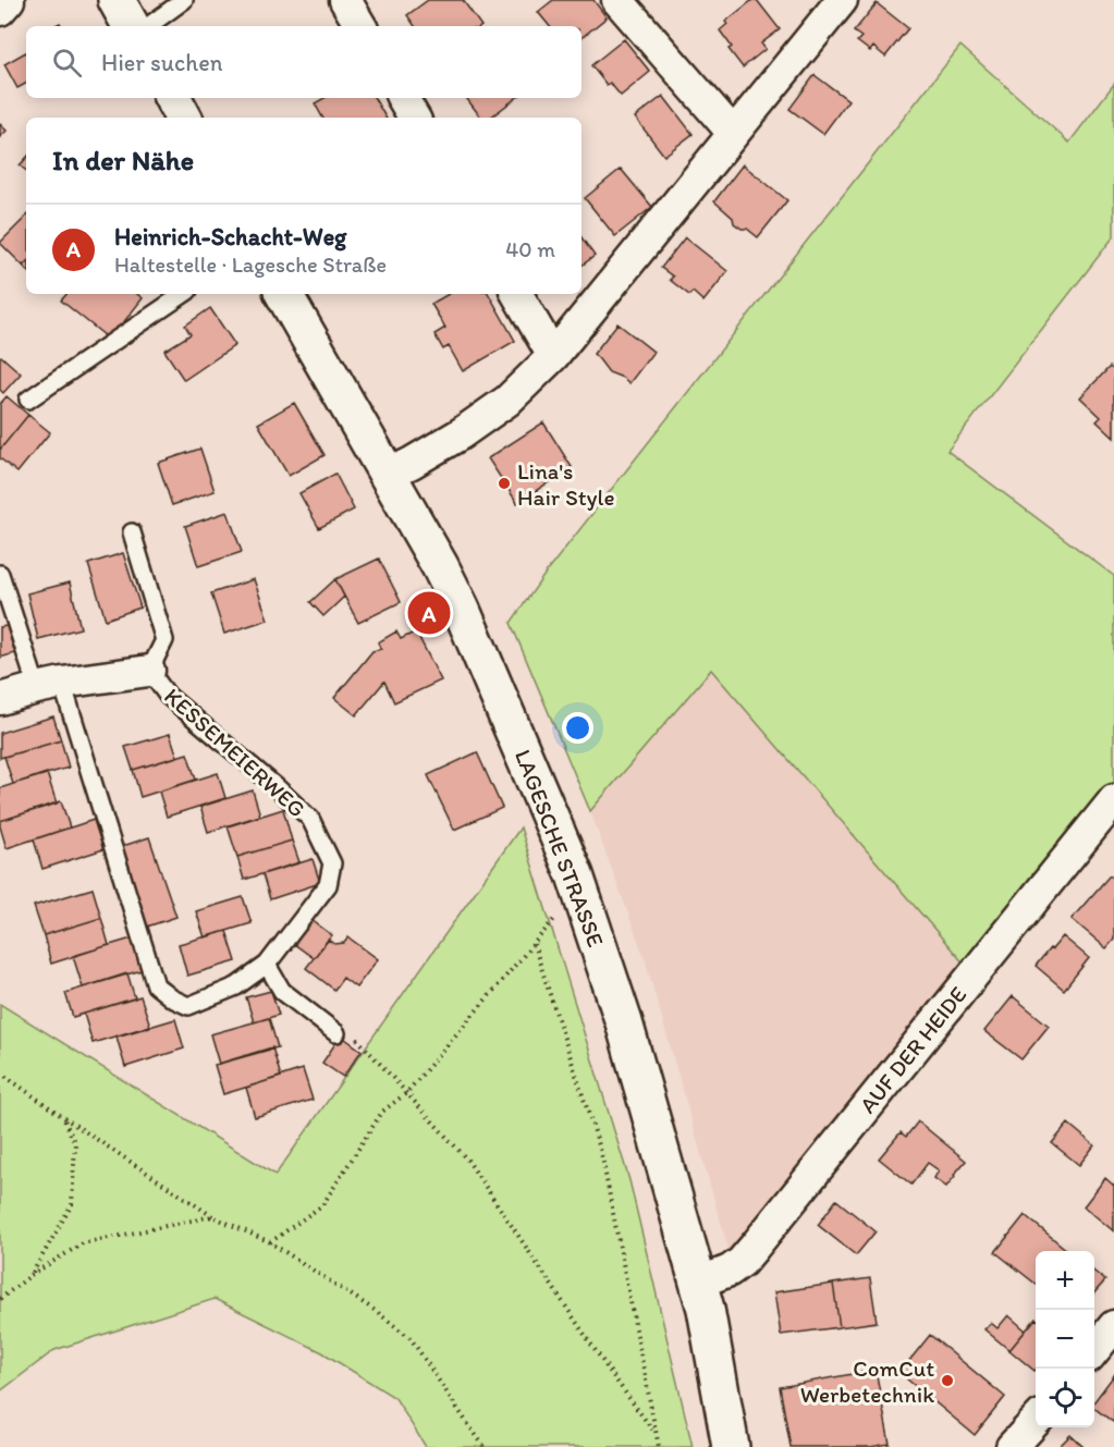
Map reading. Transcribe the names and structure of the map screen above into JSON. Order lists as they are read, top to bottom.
{
  "streets": {
    "street": ["KESSEMEIERWEG", "LAGESCHE STRASSE", "AUF DER HEIDE"]
  },
  "crossings": [
    ["LAGESCHE STRASSE", "AUF DER HEIDE"]
  ],
  "places": ["Lina's Hair Style", "ComCut Werbetechnik"],
  "page": {
    "search": "Hier suchen",
    "heading": "In der Nähe",
    "list": [
      {
        "mark": "A",
        "name": "Heinrich-Schacht-Weg",
        "note": "Haltestelle · Lagesche Straße",
        "value": "40 m"
      }
    ],
    "pins": "A",
    "map_buttons": ["+", "−"]
  }
}
